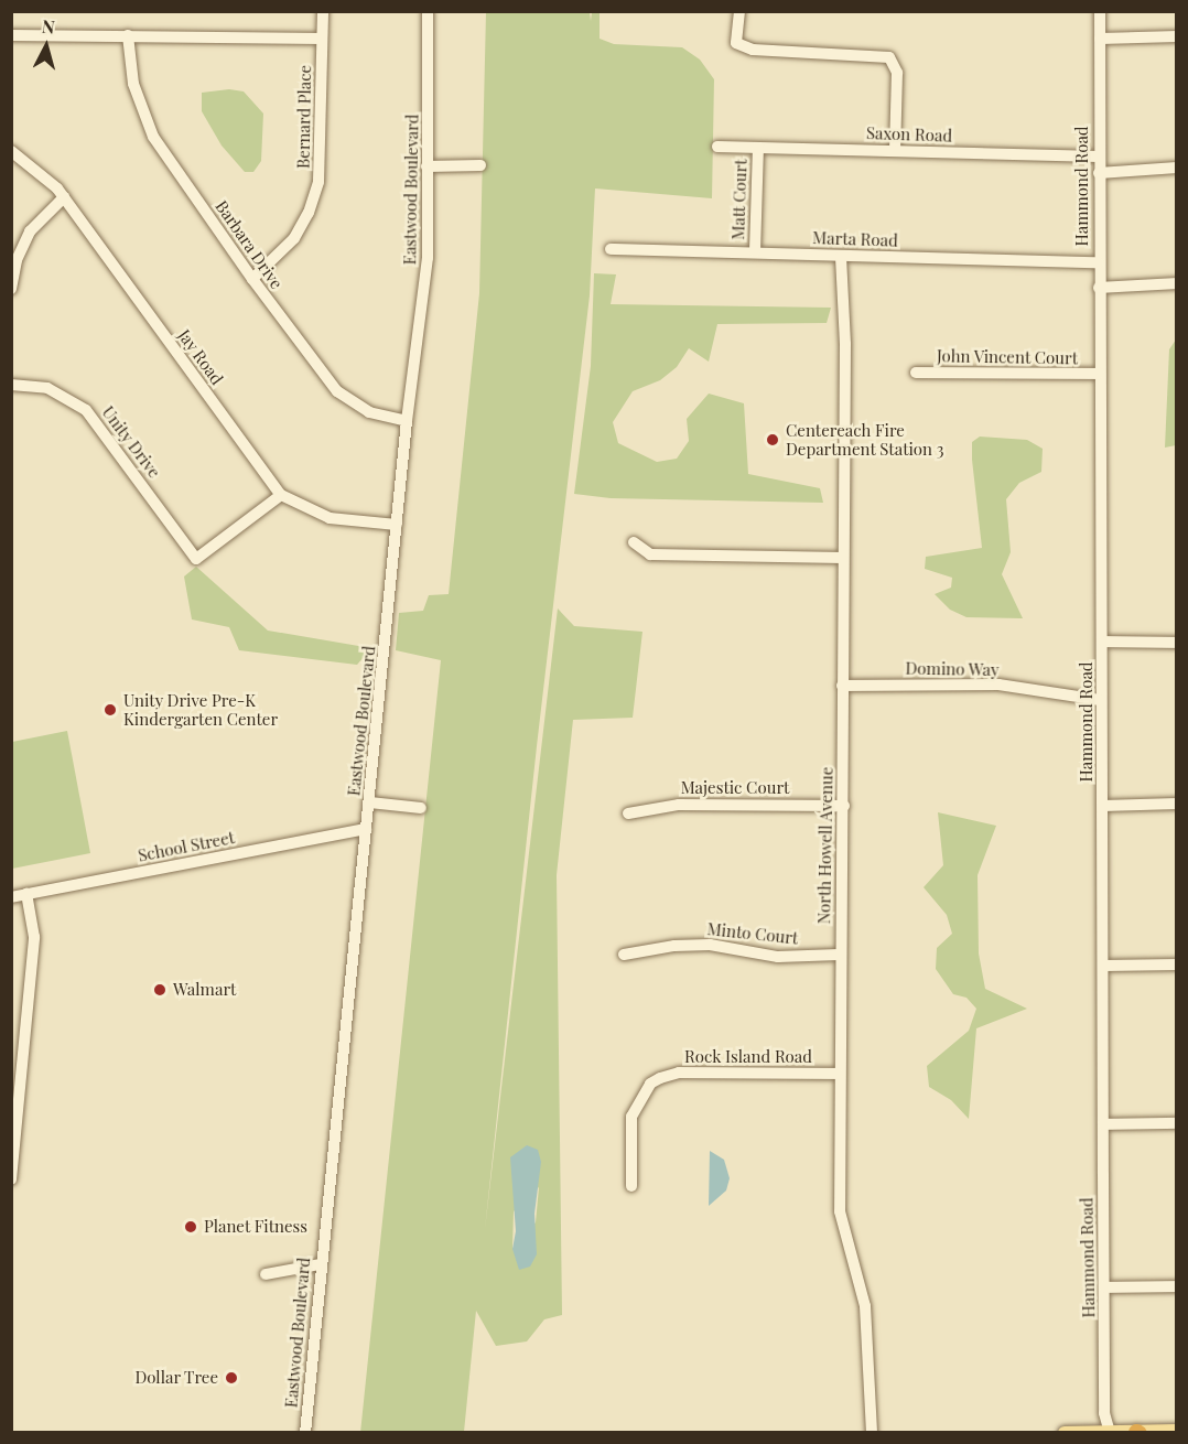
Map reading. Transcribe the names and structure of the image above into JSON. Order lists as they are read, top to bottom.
{
  "streets": {
    "street": [
      "Bernard Place",
      "Saxon Road",
      "Hammond Road",
      "Eastwood Boulevard",
      "Matt Court",
      "Marta Road",
      "Barbara Drive",
      "Jay Road",
      "John Vincent Court",
      "Unity Drive",
      "Domino Way",
      "Majestic Court",
      "North Howell Avenue",
      "School Street",
      "Minto Court",
      "Rock Island Road"
    ]
  },
  "crossings": [
    ["Bernard Place", "Barbara Drive"],
    ["Saxon Road", "Hammond Road"],
    ["Saxon Road", "Matt Court"],
    ["Hammond Road", "Marta Road"],
    ["Hammond Road", "John Vincent Court"],
    ["Hammond Road", "Domino Way"],
    ["Eastwood Boulevard", "Barbara Drive"],
    ["Eastwood Boulevard", "Jay Road"],
    ["Eastwood Boulevard", "School Street"],
    ["Matt Court", "Marta Road"],
    ["Marta Road", "North Howell Avenue"],
    ["Jay Road", "Unity Drive"],
    ["Domino Way", "North Howell Avenue"],
    ["Majestic Court", "North Howell Avenue"],
    ["North Howell Avenue", "Minto Court"],
    ["North Howell Avenue", "Rock Island Road"]
  ],
  "places": [
    "Centereach Fire Department Station 3",
    "Unity Drive Pre-K Kindergarten Center",
    "Walmart",
    "Planet Fitness",
    "Dollar Tree"
  ],
  "north": "top"
}
